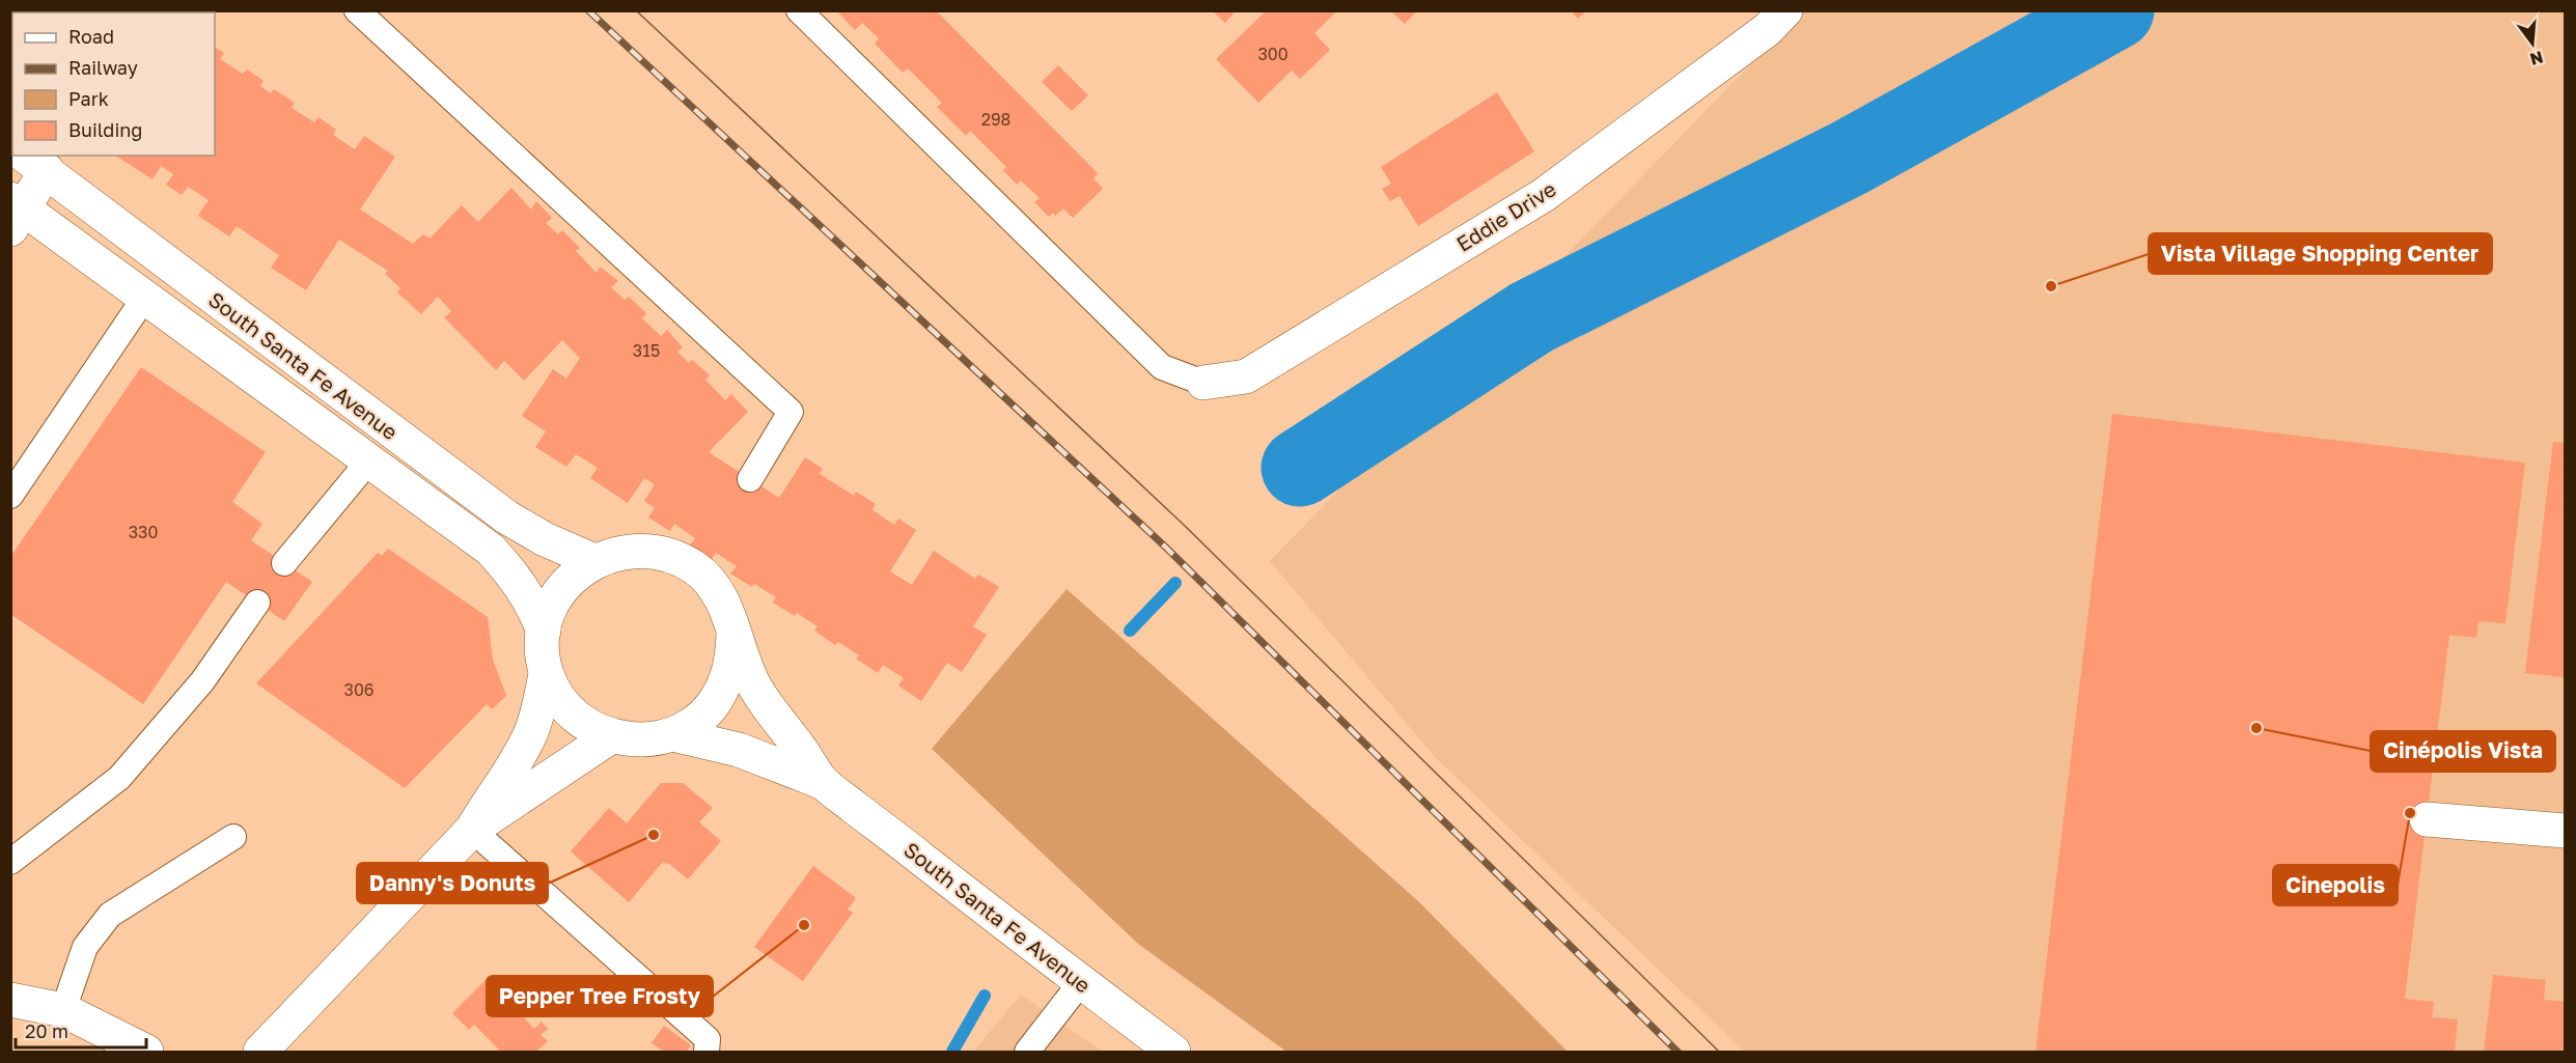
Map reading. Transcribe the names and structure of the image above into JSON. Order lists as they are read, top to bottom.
{
  "streets": {
    "main road": ["Eddie Drive", "South Santa Fe Avenue"]
  },
  "places": [
    "Vista Village Shopping Center",
    "Cinépolis Vista",
    "Cinepolis",
    "Danny's Donuts",
    "Pepper Tree Frosty"
  ],
  "house_numbers": [
    "300",
    "298",
    "315",
    "330",
    "306"
  ],
  "legend": [
    "Road",
    "Railway",
    "Park",
    "Building"
  ],
  "scale_bar": "20 m",
  "north": "bottom"
}
